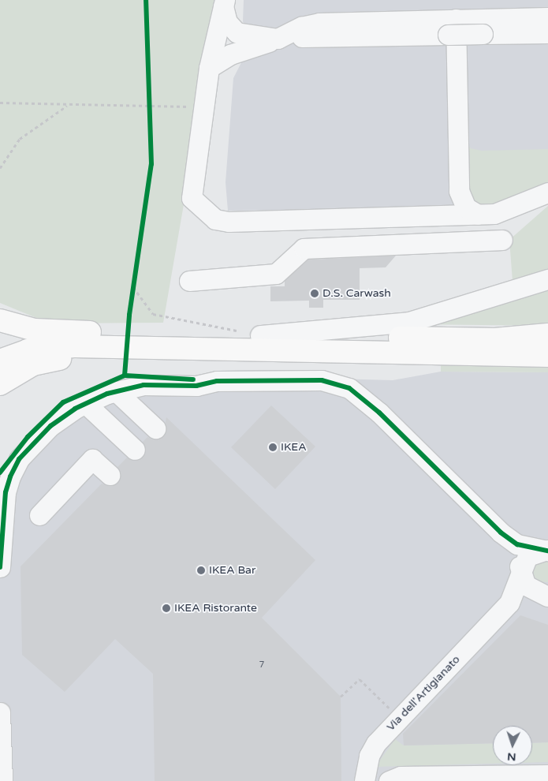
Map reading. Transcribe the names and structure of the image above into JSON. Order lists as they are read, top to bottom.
{
  "streets": {
    "street": ["Via dell'Artigianato"]
  },
  "places": [
    "D.S. Carwash",
    "IKEA",
    "IKEA Bar",
    "IKEA Ristorante"
  ],
  "house_numbers": ["7"],
  "north": "bottom"
}
